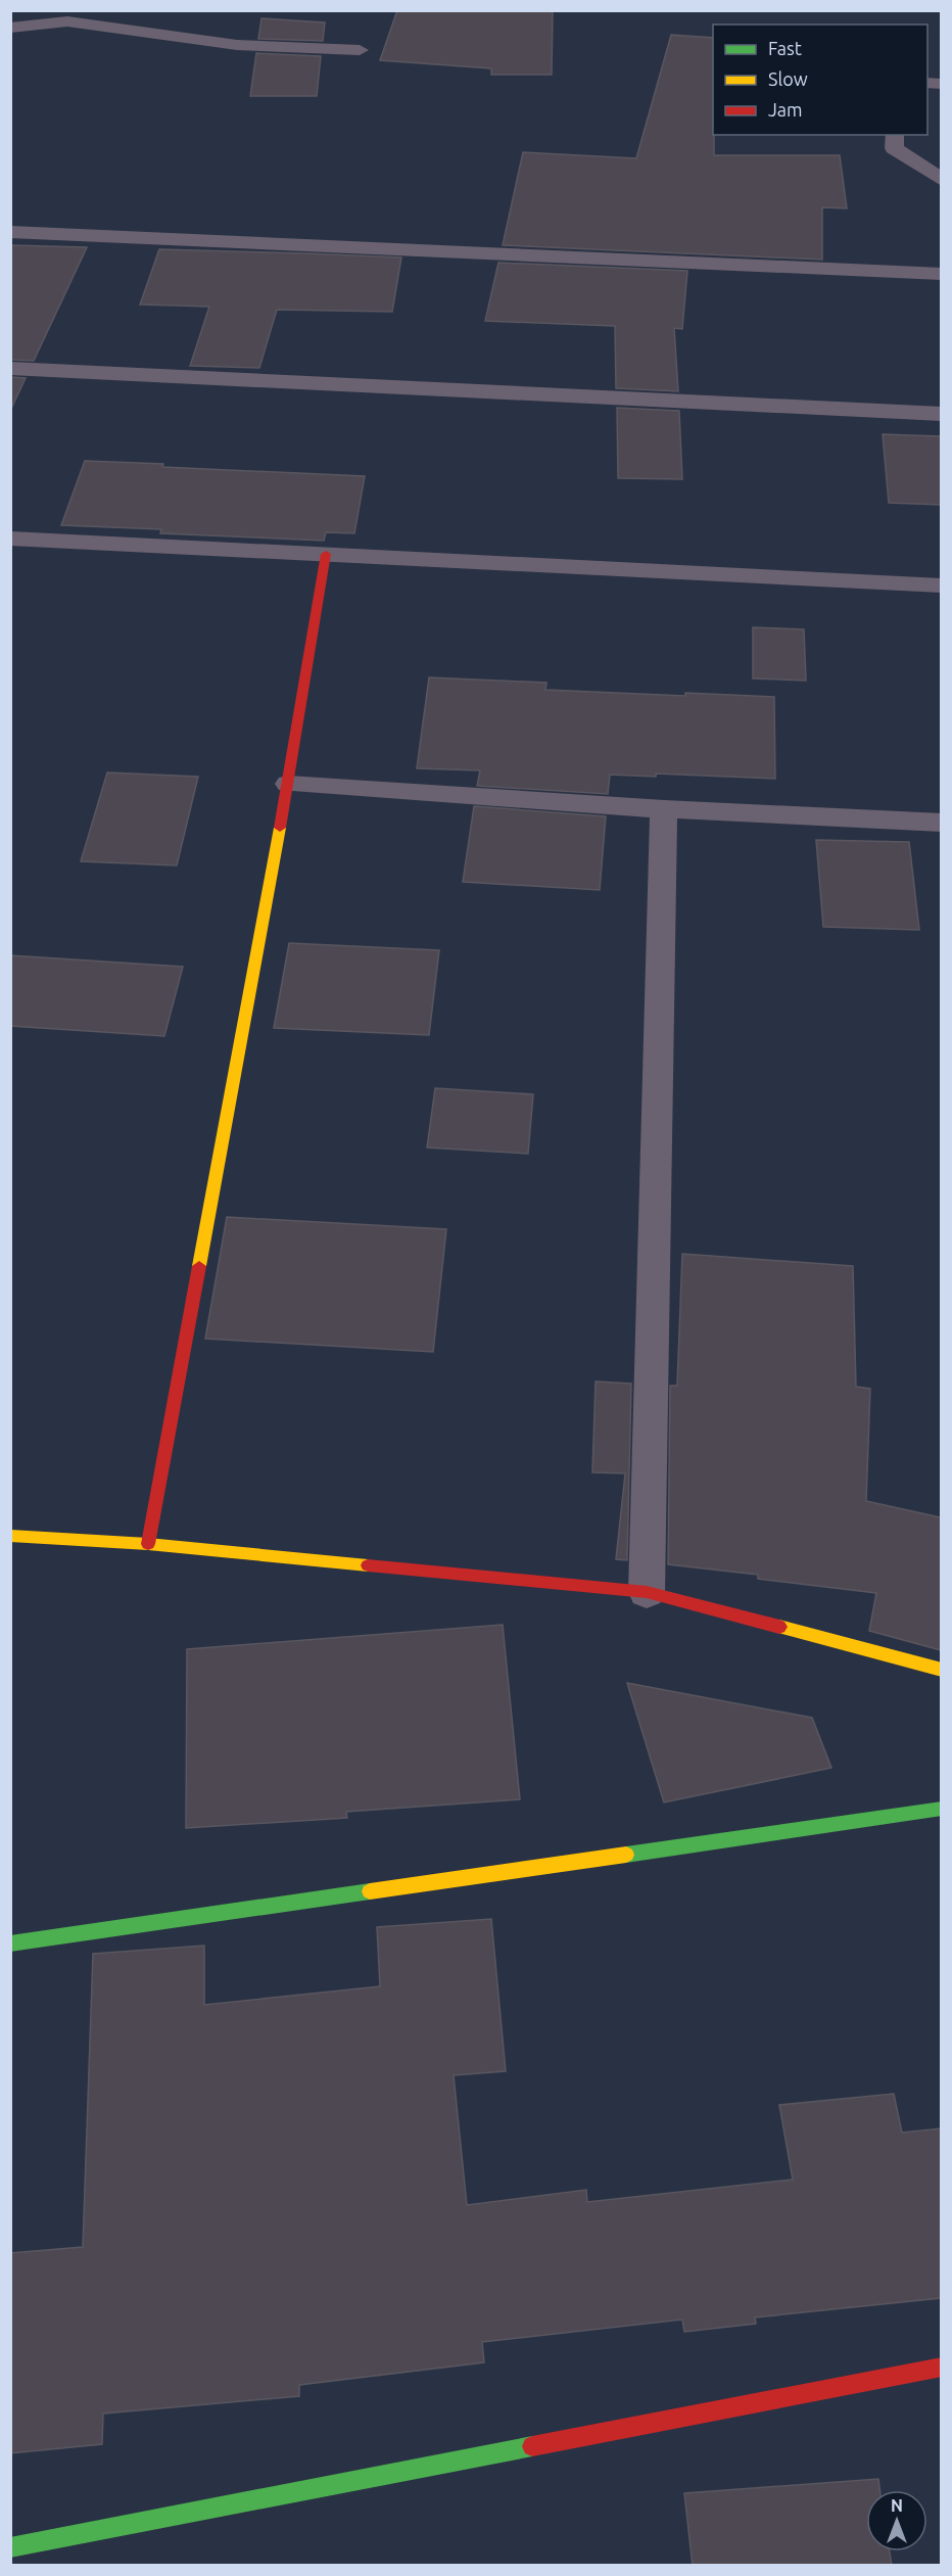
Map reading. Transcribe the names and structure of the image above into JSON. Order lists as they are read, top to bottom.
{
  "legend": ["Fast", "Slow", "Jam"],
  "north": "top"
}
